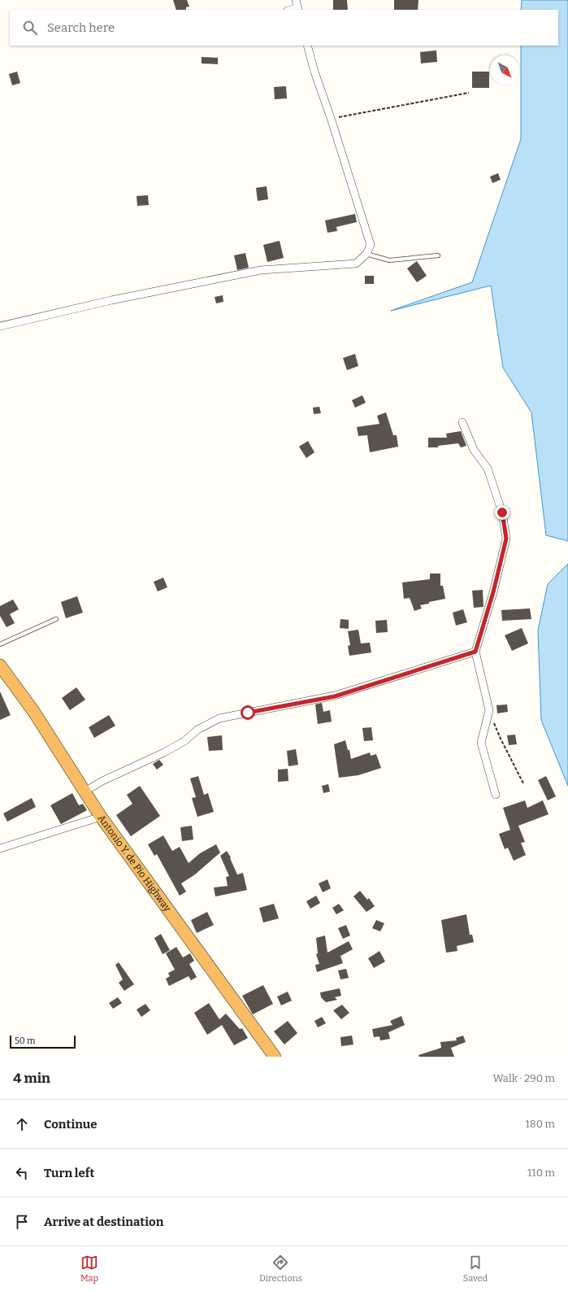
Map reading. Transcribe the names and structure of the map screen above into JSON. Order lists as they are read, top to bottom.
{
  "streets": {
    "highway": ["Antonio Y. de Pio Highway"]
  },
  "scale_bar": "50 m",
  "north": "bottom right",
  "page": {
    "search": "Search here",
    "scale": "50 m",
    "heading": ["4 min", "Walk · 290 m"],
    "list": [
      ["Continue", "180 m"],
      ["Turn left", "110 m"],
      "Arrive at destination"
    ],
    "nav": ["Map", "Directions", "Saved"]
  }
}
